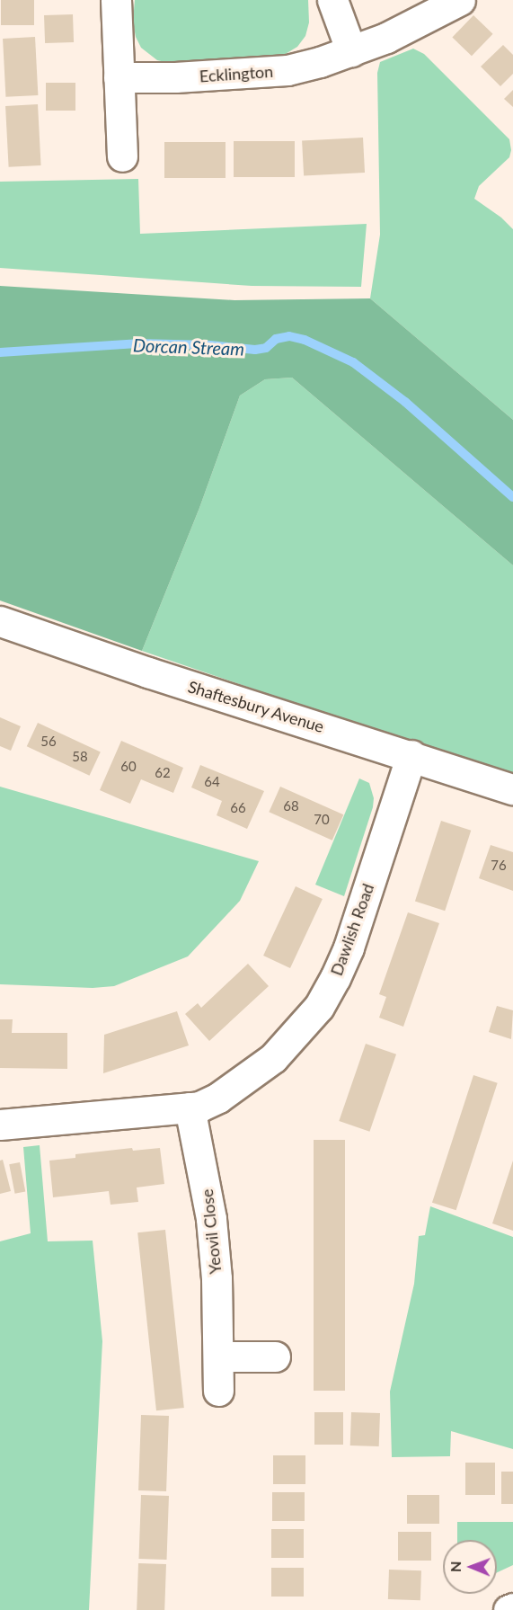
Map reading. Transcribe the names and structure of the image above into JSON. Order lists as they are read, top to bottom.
{
  "streets": {
    "street": [
      "Ecklington",
      "Shaftesbury Avenue",
      "Dawlish Road",
      "Yeovil Close"
    ]
  },
  "crossings": [
    ["Shaftesbury Avenue", "Dawlish Road"],
    ["Dawlish Road", "Yeovil Close"]
  ],
  "water": ["Dorcan Stream"],
  "house_numbers": [
    "56",
    "58",
    "60",
    "62",
    "64",
    "68",
    "66",
    "70",
    "76"
  ],
  "north": "left"
}
